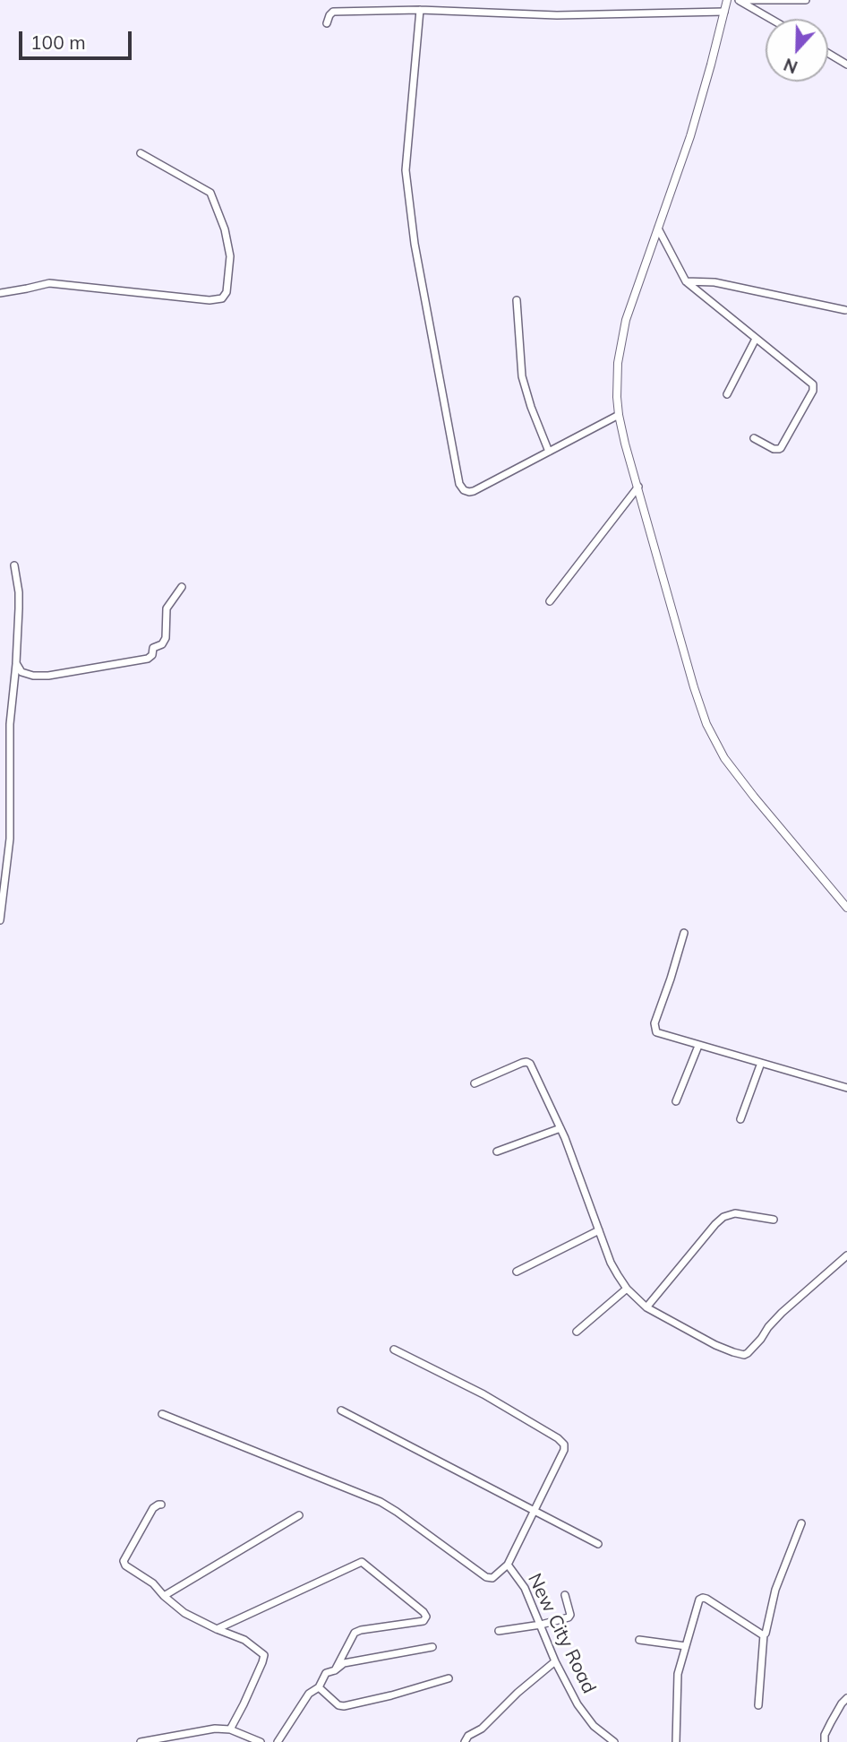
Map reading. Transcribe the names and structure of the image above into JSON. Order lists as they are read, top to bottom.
{
  "streets": {
    "street": ["New City Road"]
  },
  "scale_bar": "100 m",
  "north": "bottom"
}
